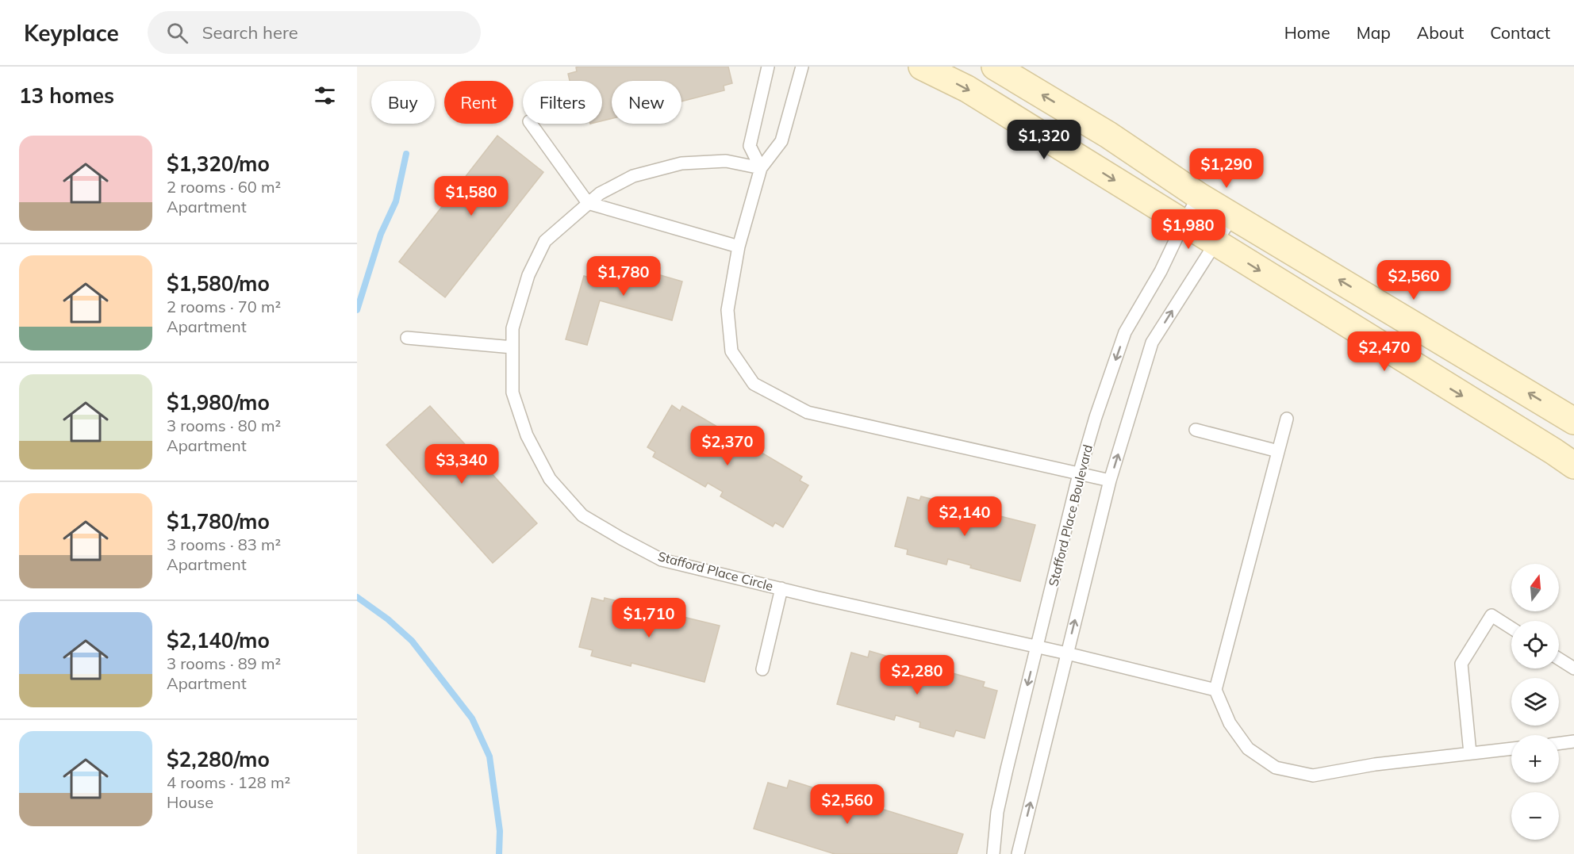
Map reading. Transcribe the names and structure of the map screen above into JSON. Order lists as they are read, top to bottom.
{
  "streets": {
    "lane": ["Stafford Place Boulevard", "Stafford Place Circle"]
  },
  "crossings": [
    ["Stafford Place Boulevard", "Stafford Place Circle"]
  ],
  "north": "top",
  "page": {
    "header": "Keyplace",
    "search": "Search here",
    "nav": [
      "Home",
      "Map",
      "About",
      "Contact"
    ],
    "heading": "13 homes",
    "chip": [
      "Buy",
      "Rent",
      "Filters",
      "New"
    ],
    "price": [
      "$1,320",
      "$1,290",
      "$1,580",
      "$1,980",
      "$1,780",
      "$2,560",
      "$2,470",
      "$2,370",
      "$3,340",
      "$2,140",
      "$1,710",
      "$2,280",
      "$2,560"
    ],
    "list": [
      {
        "name": "$1,320/mo",
        "note": "2 rooms · 60 m² · Apartment"
      },
      {
        "name": "$1,580/mo",
        "note": "2 rooms · 70 m² · Apartment"
      },
      {
        "name": "$1,980/mo",
        "note": "3 rooms · 80 m² · Apartment"
      },
      {
        "name": "$1,780/mo",
        "note": "3 rooms · 83 m² · Apartment"
      },
      {
        "name": "$2,140/mo",
        "note": "3 rooms · 89 m² · Apartment"
      },
      {
        "name": "$2,280/mo",
        "note": "4 rooms · 128 m² · House"
      }
    ],
    "map_buttons": ["+", "−"]
  }
}
